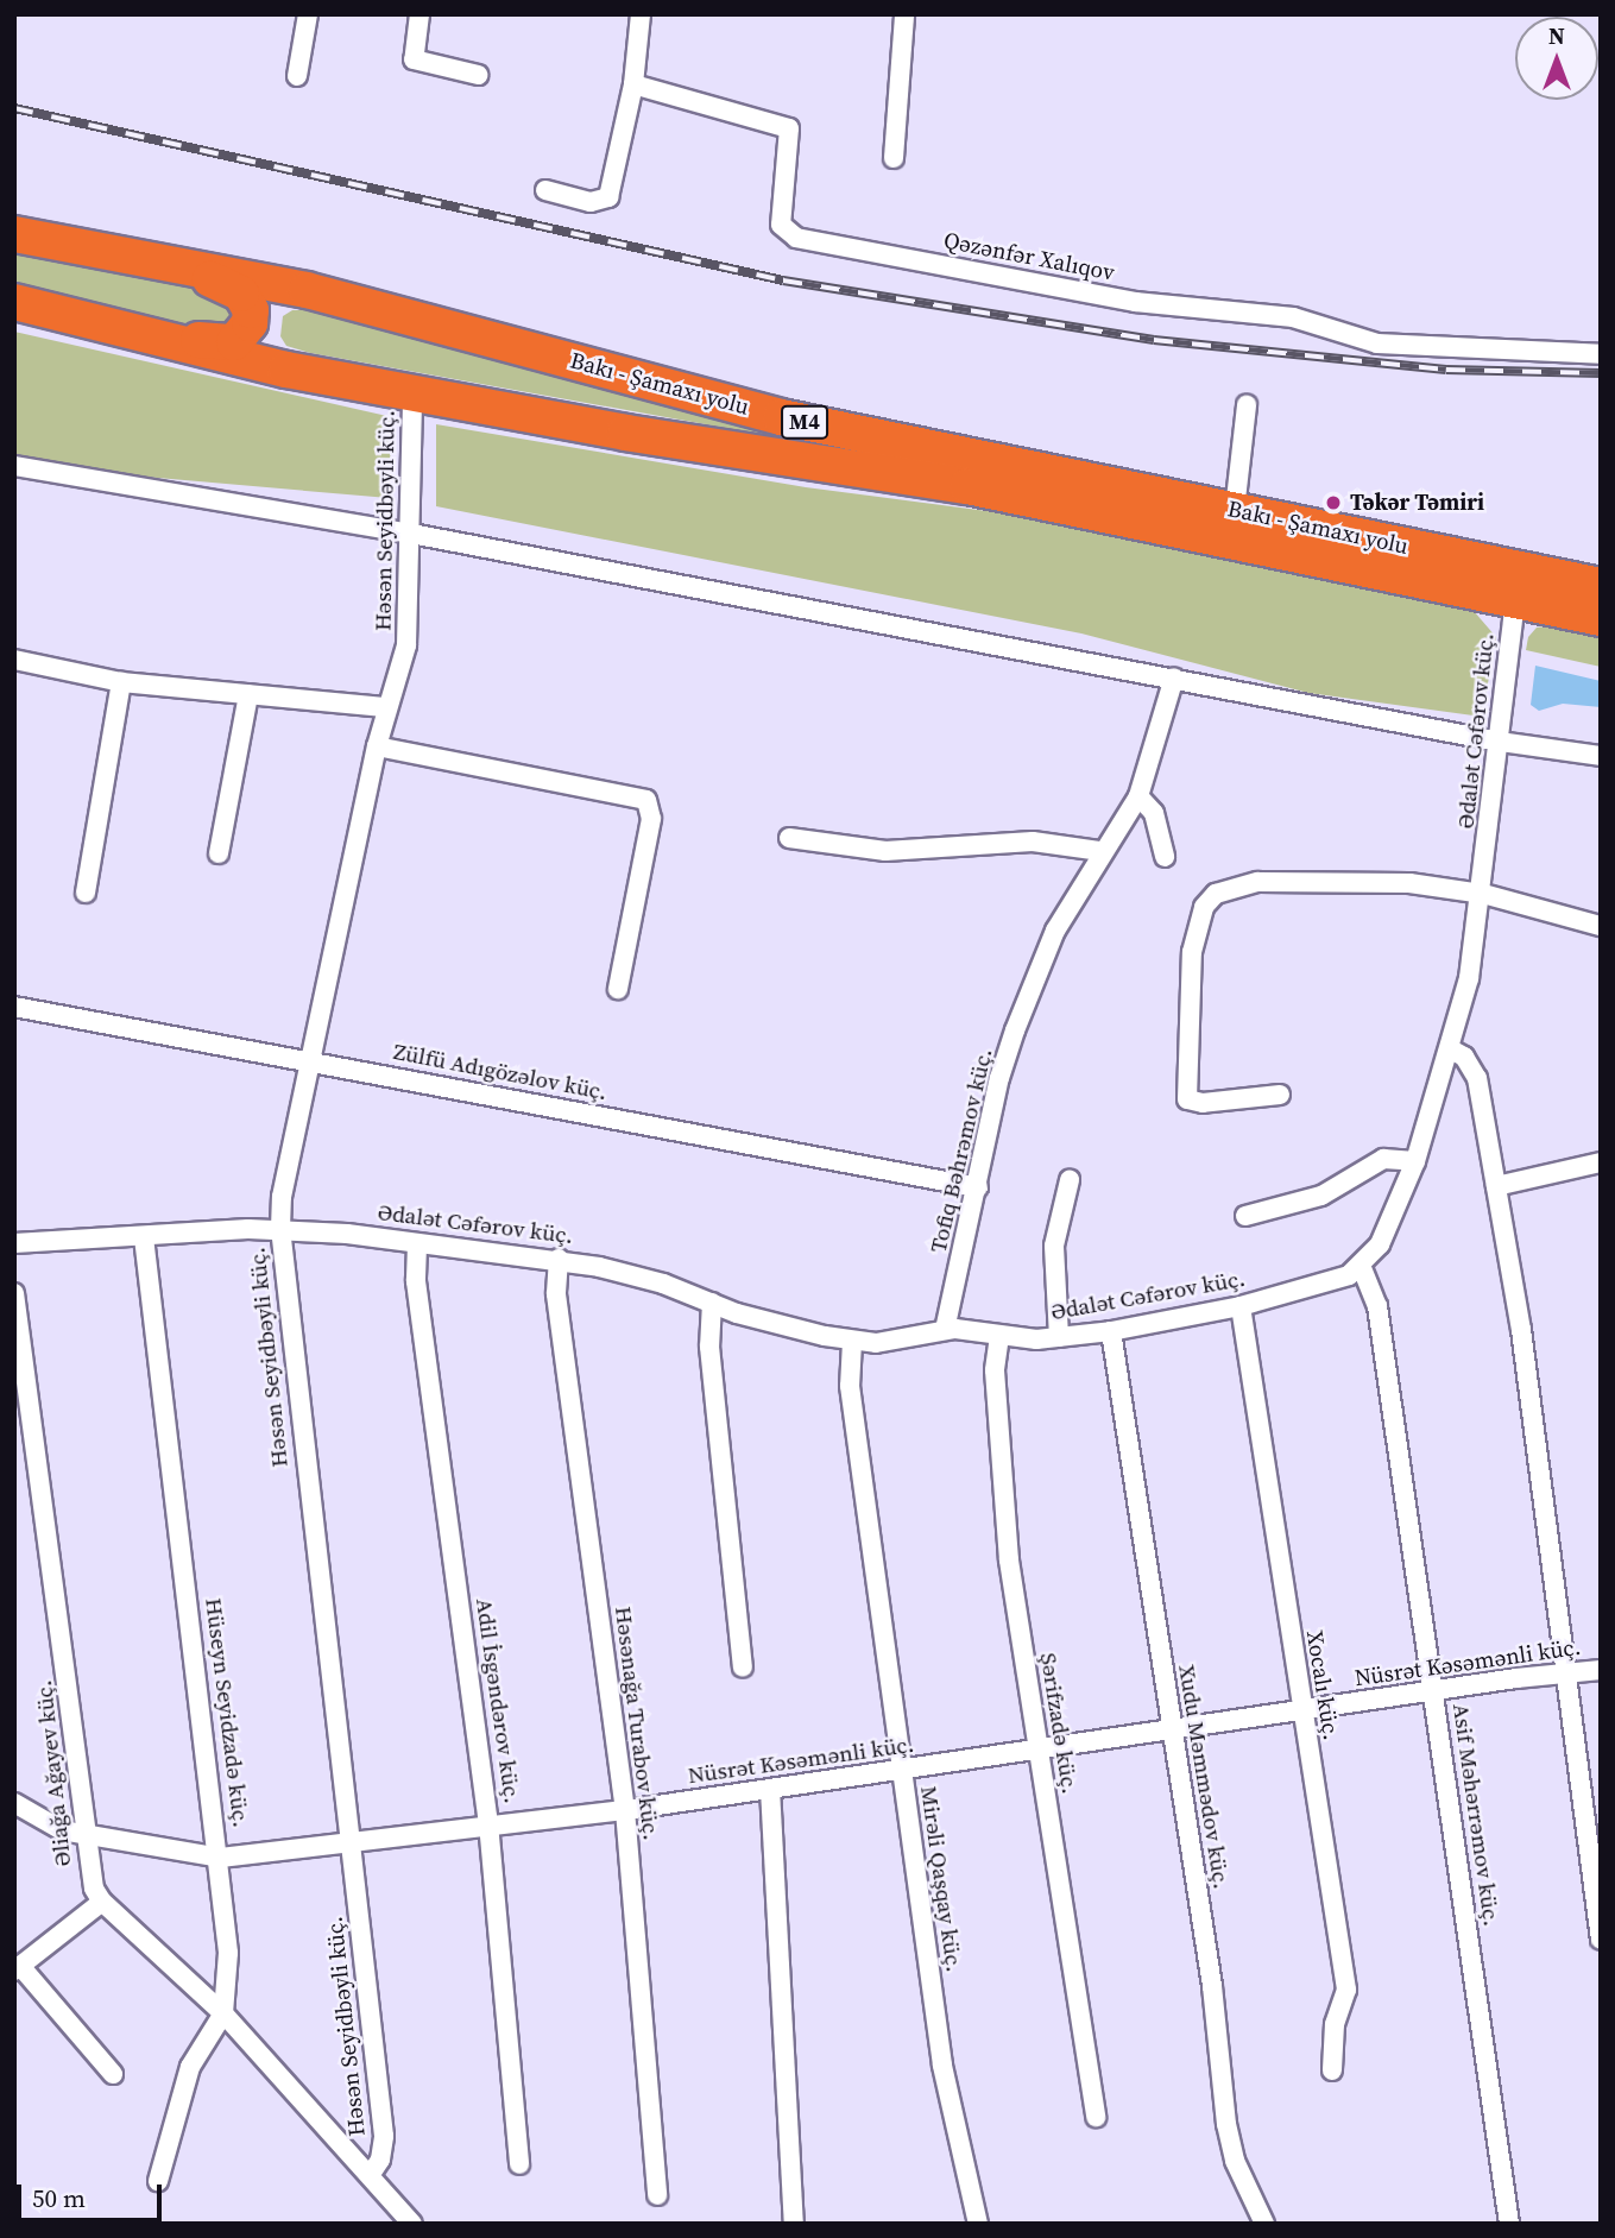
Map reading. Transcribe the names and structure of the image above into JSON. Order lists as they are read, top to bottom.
{
  "streets": {
    "highway": ["Bakı - Şamaxı yolu", "M4"],
    "street": [
      "Qəzənfər Xalıqov",
      "Həsən Seyidbəyli küç.",
      "Ədalət Cəfərov küç.",
      "Zülfü Adıgözəlov küç.",
      "Tofiq Bəhrəmov küç.",
      "Nüsrət Kəsəmənli küç.",
      "Xocalı küç.",
      "Adil İsgəndərov küç.",
      "Hüseyn Seyidzadə küç.",
      "Həsənağa Turabov küç.",
      "Şərifzadə küç.",
      "Əliağa Ağayev küç.",
      "Xudu Məmmədov küç.",
      "Asif Məhərrəmov küç.",
      "Mirəli Qaşqay küç."
    ]
  },
  "crossings": [
    ["Bakı - Şamaxı yolu", "Həsən Seyidbəyli küç."],
    ["Bakı - Şamaxı yolu", "Ədalət Cəfərov küç."],
    ["Həsən Seyidbəyli küç.", "Ədalət Cəfərov küç."],
    ["Həsən Seyidbəyli küç.", "Zülfü Adıgözəlov küç."],
    ["Həsən Seyidbəyli küç.", "Nüsrət Kəsəmənli küç."],
    ["Həsən Seyidbəyli küç.", "Əliağa Ağayev küç."],
    ["Ədalət Cəfərov küç.", "Tofiq Bəhrəmov küç."],
    ["Ədalət Cəfərov küç.", "Xocalı küç."],
    ["Ədalət Cəfərov küç.", "Adil İsgəndərov küç."],
    ["Ədalət Cəfərov küç.", "Hüseyn Seyidzadə küç."],
    ["Ədalət Cəfərov küç.", "Həsənağa Turabov küç."],
    ["Ədalət Cəfərov küç.", "Şərifzadə küç."],
    ["Ədalət Cəfərov küç.", "Xudu Məmmədov küç."],
    ["Ədalət Cəfərov küç.", "Asif Məhərrəmov küç."],
    ["Ədalət Cəfərov küç.", "Mirəli Qaşqay küç."],
    ["Zülfü Adıgözəlov küç.", "Tofiq Bəhrəmov küç."],
    ["Nüsrət Kəsəmənli küç.", "Xocalı küç."],
    ["Nüsrət Kəsəmənli küç.", "Adil İsgəndərov küç."],
    ["Nüsrət Kəsəmənli küç.", "Hüseyn Seyidzadə küç."],
    ["Nüsrət Kəsəmənli küç.", "Həsənağa Turabov küç."],
    ["Nüsrət Kəsəmənli küç.", "Şərifzadə küç."],
    ["Nüsrət Kəsəmənli küç.", "Əliağa Ağayev küç."],
    ["Nüsrət Kəsəmənli küç.", "Xudu Məmmədov küç."],
    ["Nüsrət Kəsəmənli küç.", "Asif Məhərrəmov küç."],
    ["Nüsrət Kəsəmənli küç.", "Mirəli Qaşqay küç."],
    ["Hüseyn Seyidzadə küç.", "Əliağa Ağayev küç."]
  ],
  "places": ["Təkər Təmiri"],
  "scale_bar": "50 m",
  "north": "top"
}
